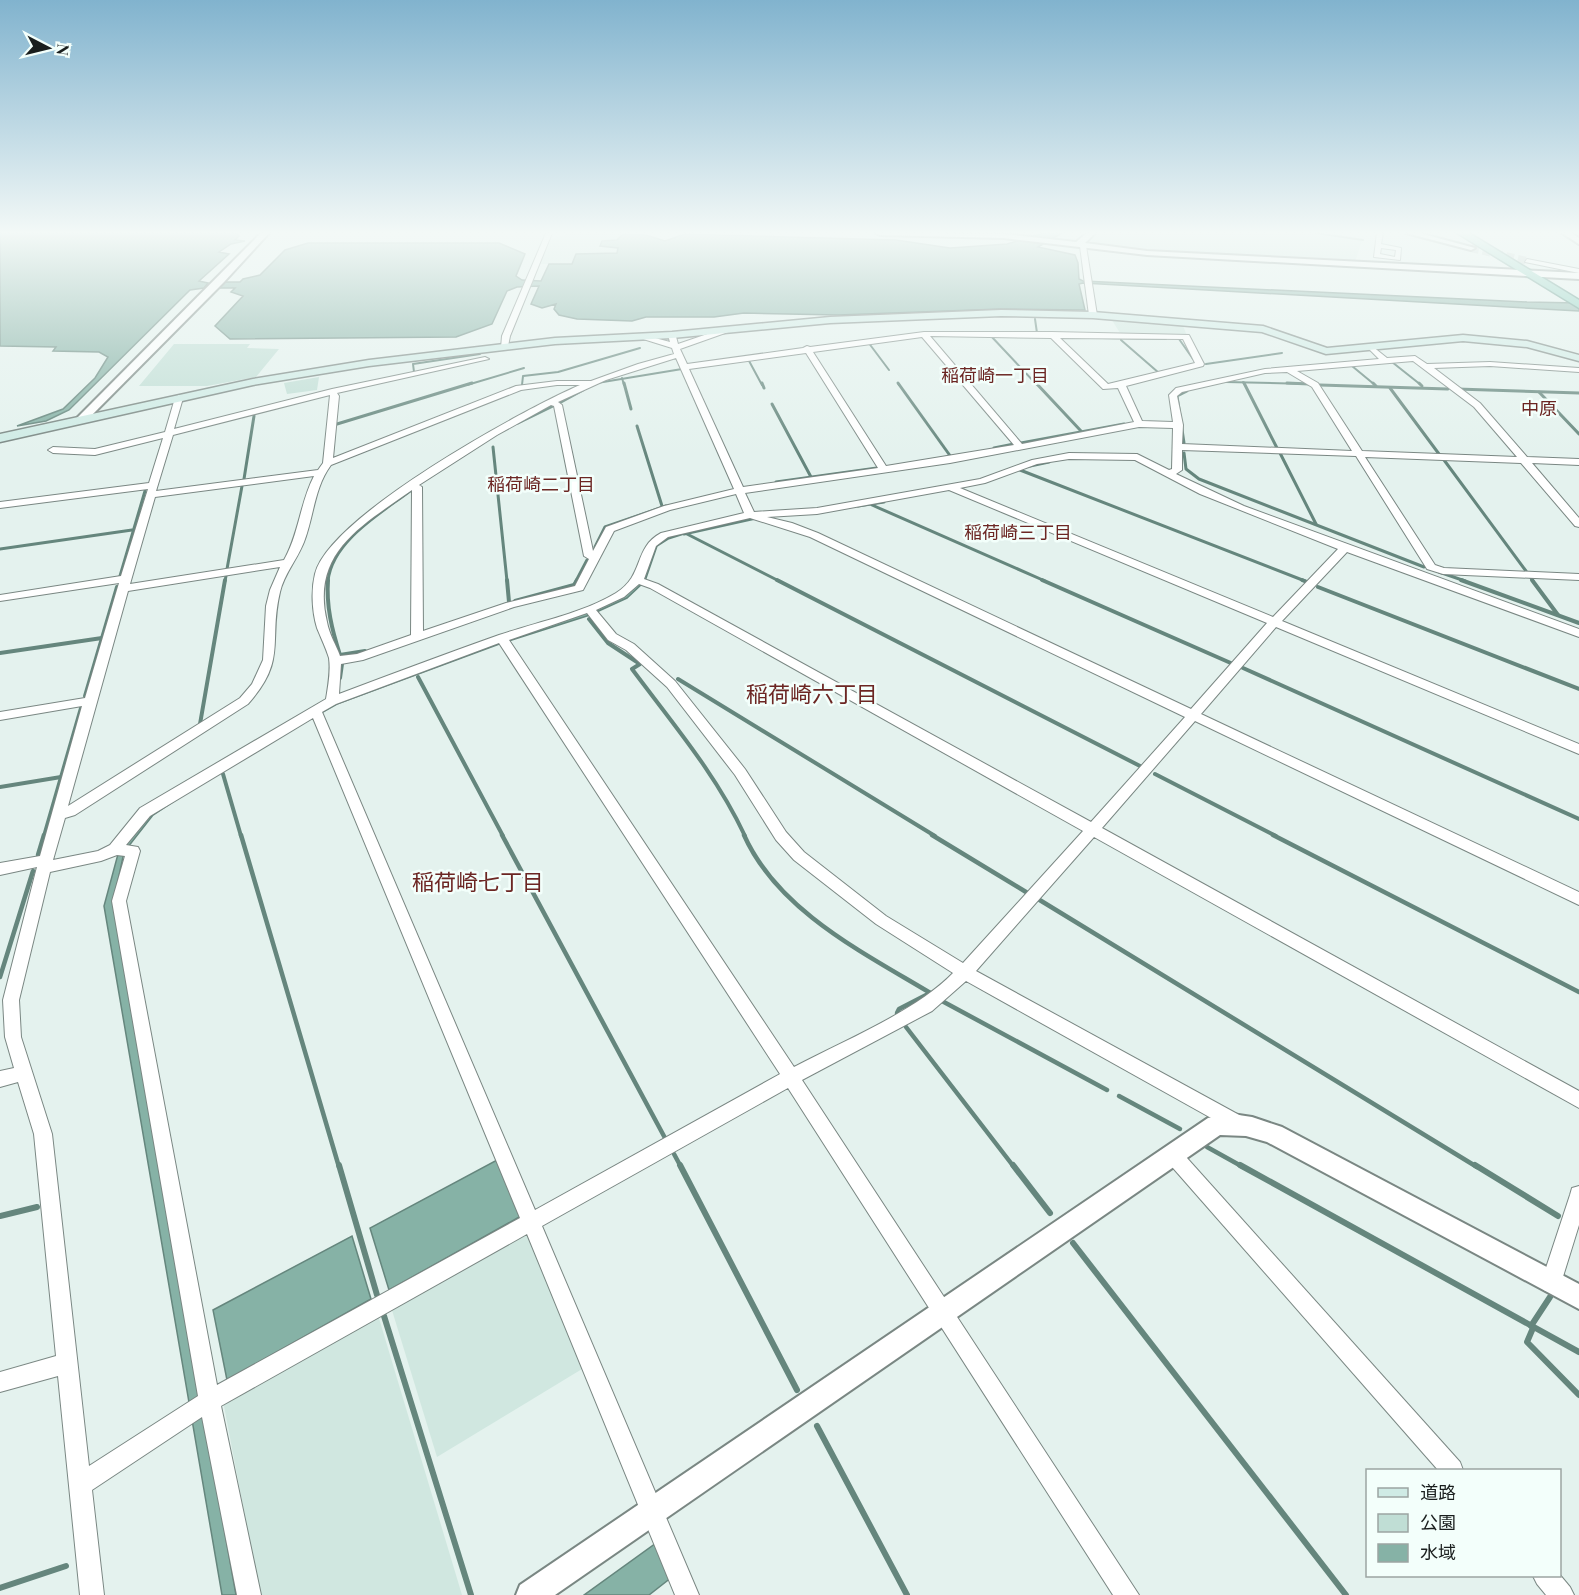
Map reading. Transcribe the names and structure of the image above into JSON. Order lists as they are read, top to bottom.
{
  "districts": [
    "稲荷崎一丁目",
    "中原",
    "稲荷崎二丁目",
    "稲荷崎三丁目",
    "稲荷崎六丁目",
    "稲荷崎七丁目"
  ],
  "legend": ["道路", "公園", "水域"],
  "north": "right"
}
